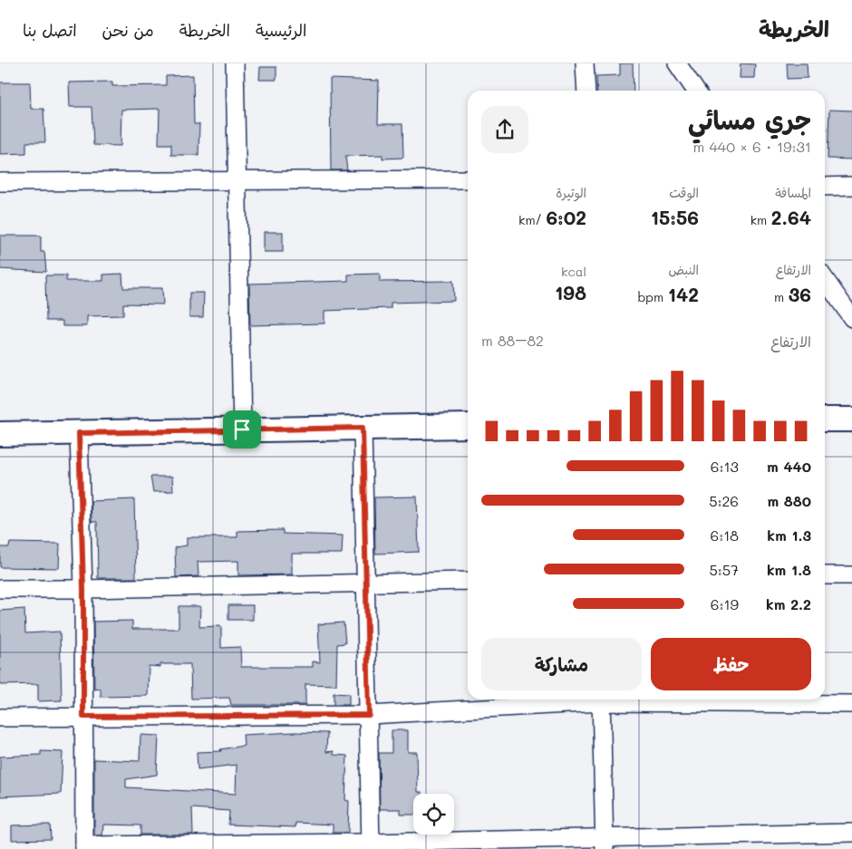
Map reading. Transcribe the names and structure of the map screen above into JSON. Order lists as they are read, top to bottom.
{
  "page": {
    "header": "الخريطة",
    "nav": [
      "الرئيسية",
      "الخريطة",
      "من نحن",
      "اتصل بنا"
    ],
    "heading": ["جري مسائي", "19:31 · 6 × 440 m"],
    "stats": [
      ["المسافة", "2.64 km"],
      ["الوقت", "15:56"],
      ["الوتيرة", "6:02 /km"],
      ["الارتفاع", "36 m"],
      ["النبض", "142 bpm"],
      ["kcal", "198"]
    ],
    "chart": ["الارتفاع", "82–88 m"],
    "list": [
      {
        "name": "440 m",
        "note": "6:13"
      },
      {
        "name": "880 m",
        "note": "5:26"
      },
      {
        "name": "1.3 km",
        "note": "6:18"
      },
      {
        "name": "1.8 km",
        "note": "5:57"
      },
      {
        "name": "2.2 km",
        "note": "6:19"
      }
    ],
    "buttons": ["حفظ", "مشاركة"]
  }
}
